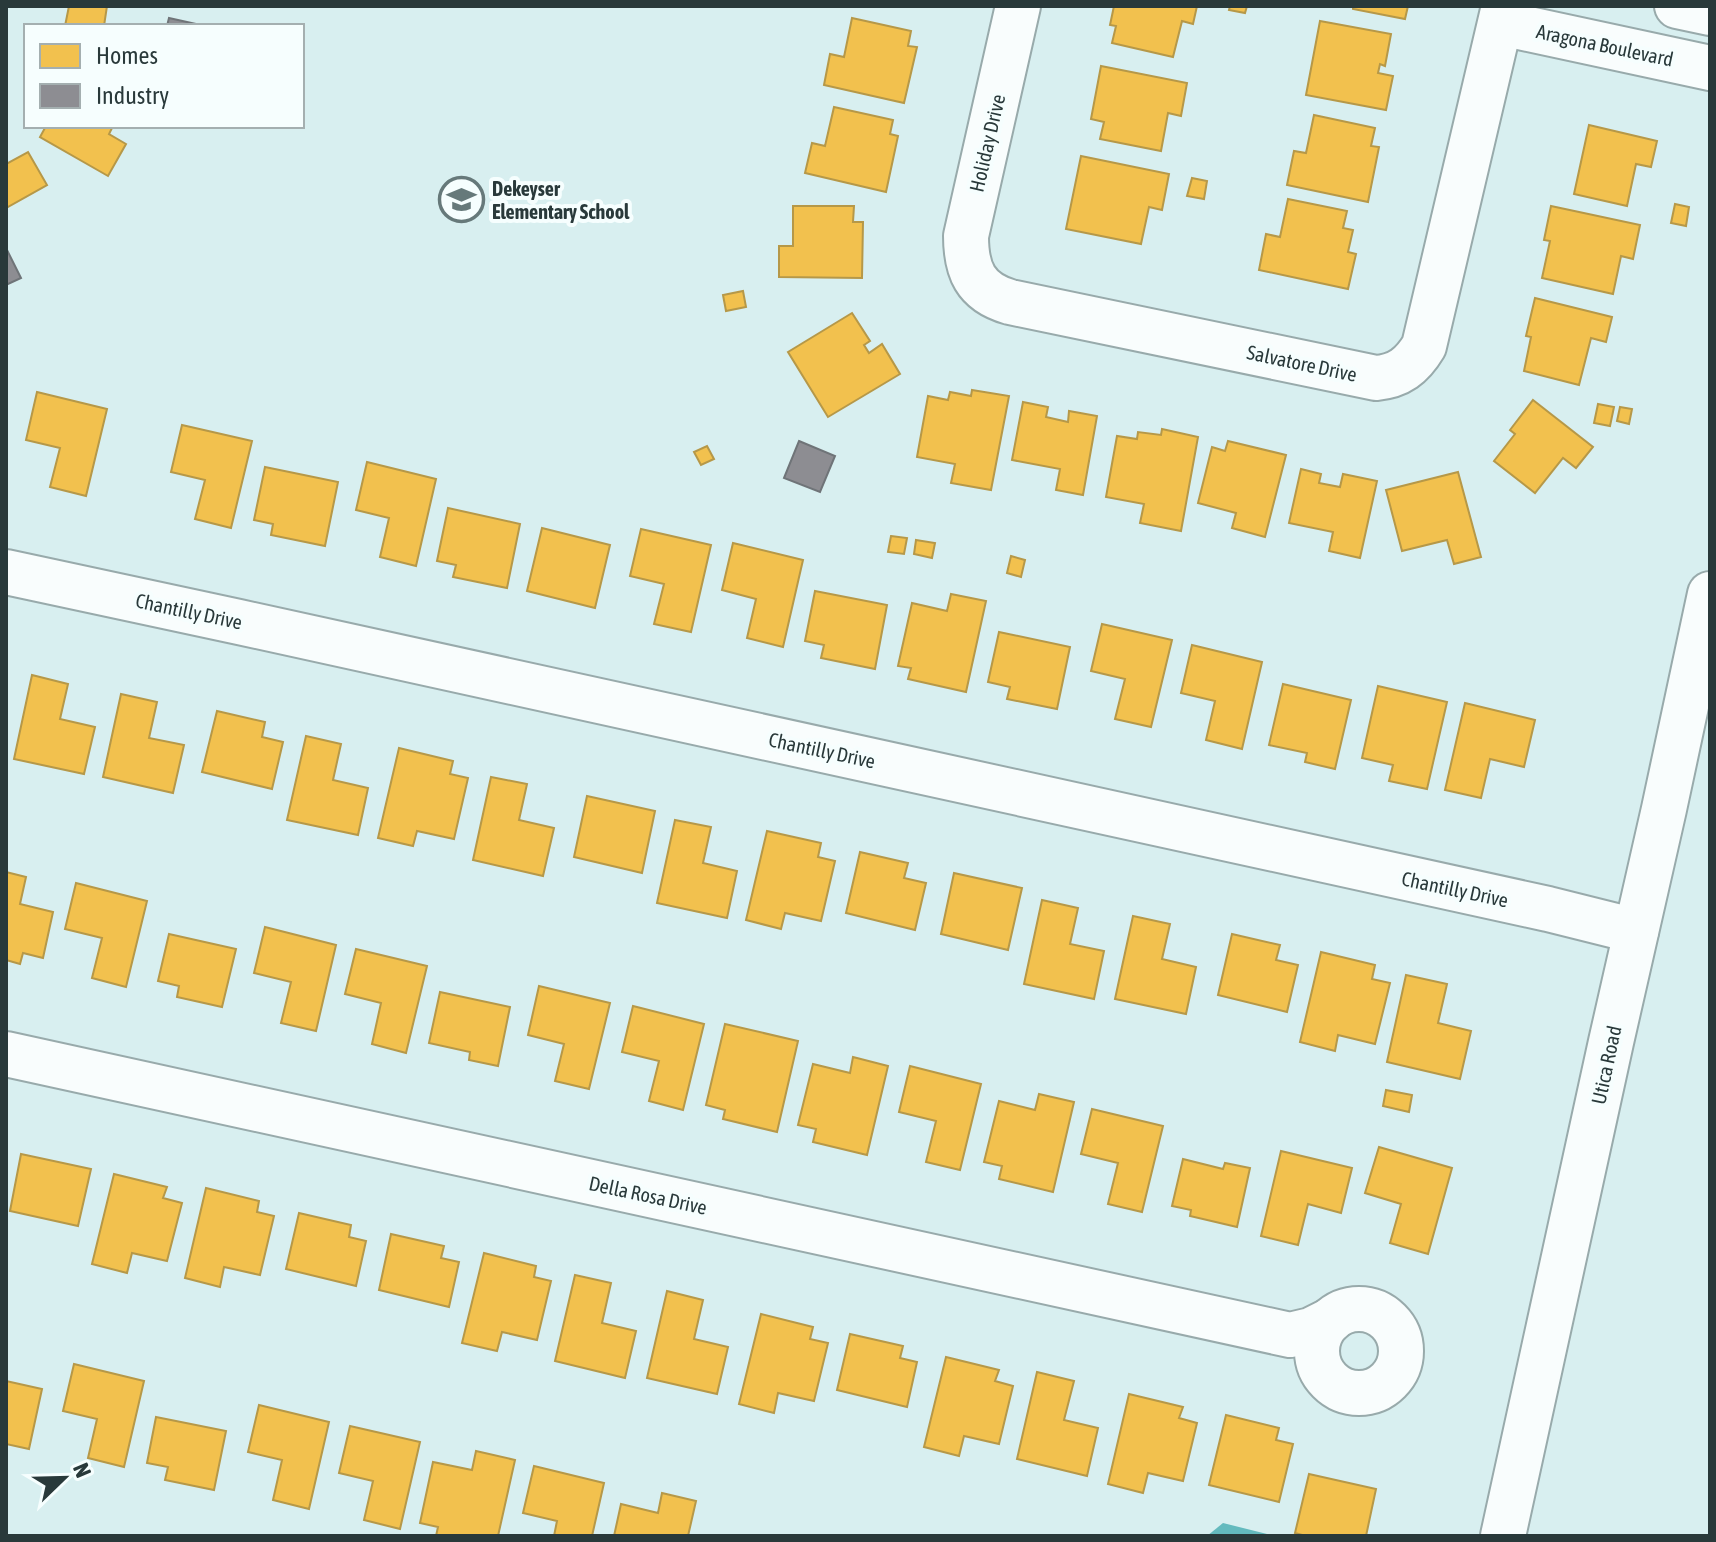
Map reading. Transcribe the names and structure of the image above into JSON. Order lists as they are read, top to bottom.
{
  "streets": {
    "street": [
      "Aragona Boulevard",
      "Holiday Drive",
      "Salvatore Drive",
      "Chantilly Drive",
      "Utica Road",
      "Della Rosa Drive"
    ]
  },
  "crossings": [
    ["Aragona Boulevard", "Salvatore Drive"],
    ["Holiday Drive", "Salvatore Drive"],
    ["Chantilly Drive", "Utica Road"]
  ],
  "places": {
    "school or university": ["Dekeyser Elementary School"]
  },
  "legend": ["Homes", "Industry"],
  "north": "top right"
}
